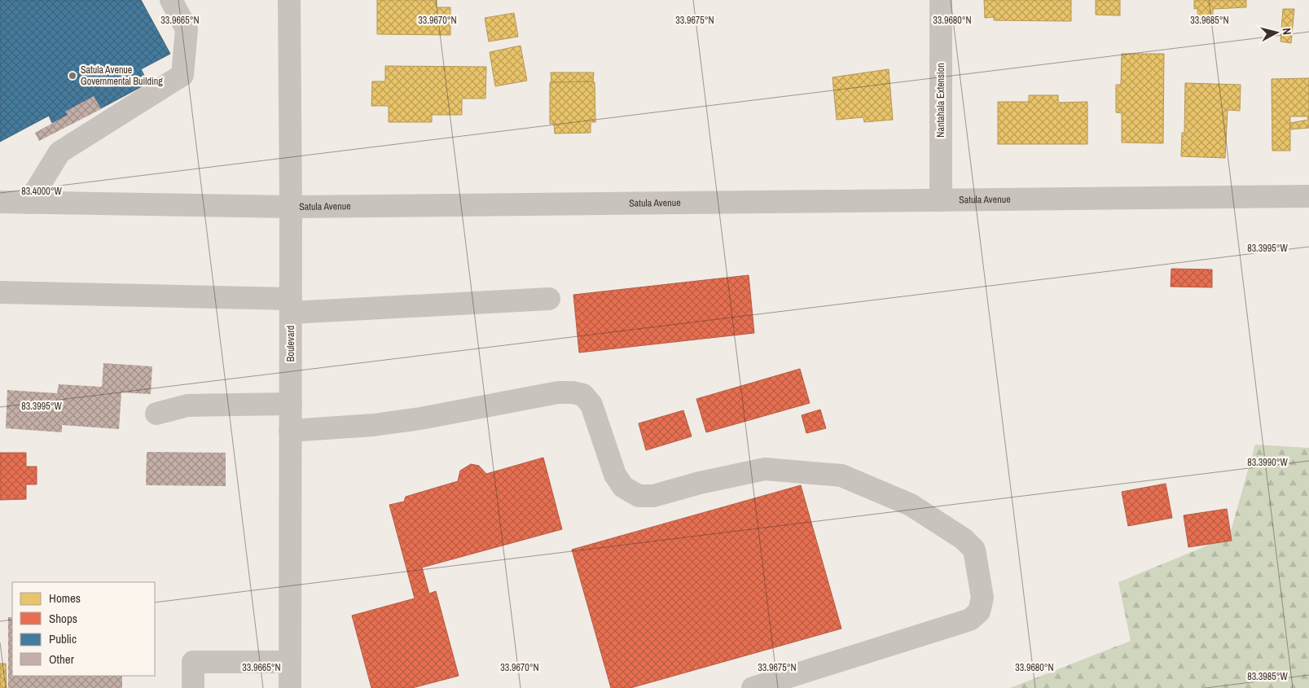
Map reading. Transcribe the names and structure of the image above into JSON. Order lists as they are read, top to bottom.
{
  "streets": {
    "street": ["Nantahala Extension", "Satula Avenue", "Boulevard"]
  },
  "crossings": [
    ["Nantahala Extension", "Satula Avenue"],
    ["Satula Avenue", "Boulevard"]
  ],
  "places": ["Satula Avenue Governmental Building"],
  "legend": [
    "Homes",
    "Shops",
    "Public",
    "Other"
  ],
  "north": "right",
  "coordinates": [
    "33.9665°N",
    "33.9670°N",
    "33.9675°N",
    "33.9680°N",
    "33.9685°N",
    "83.4000°W",
    "83.3995°W",
    "83.3990°W",
    "83.3985°W"
  ]
}
